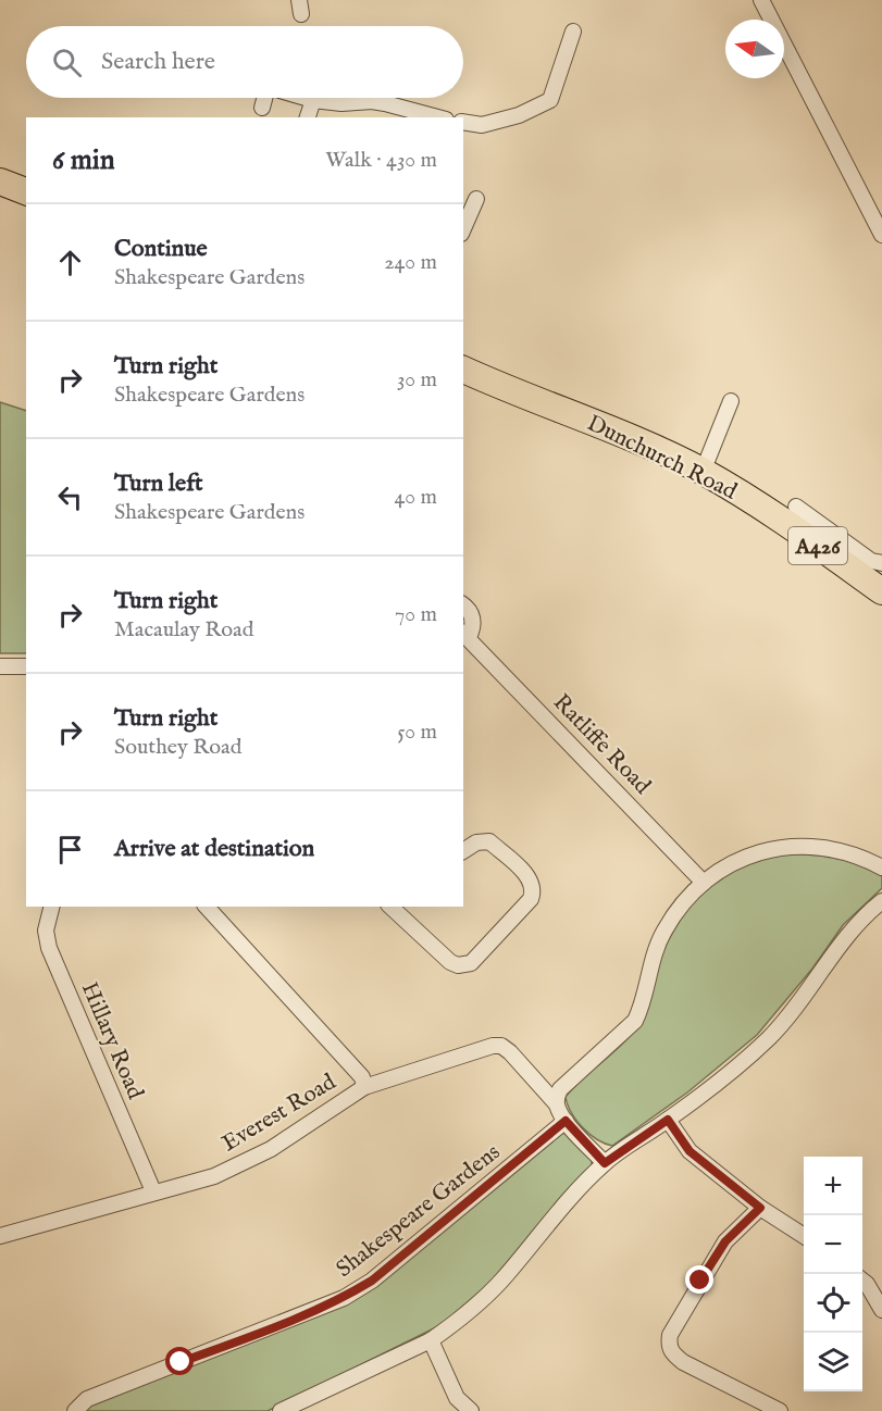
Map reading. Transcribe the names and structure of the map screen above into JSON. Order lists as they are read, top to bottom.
{
  "streets": {
    "highway": ["Dunchurch Road", "A426"],
    "street": [
      "Ratliffe Road",
      "Hillary Road",
      "Everest Road",
      "Shakespeare Gardens"
    ]
  },
  "crossings": [
    ["Hillary Road", "Everest Road"]
  ],
  "north": "left",
  "page": {
    "search": "Search here",
    "heading": ["6 min", "Walk · 430 m"],
    "list": [
      ["Continue", "Shakespeare Gardens", "240 m"],
      ["Turn right", "Shakespeare Gardens", "30 m"],
      ["Turn left", "Shakespeare Gardens", "40 m"],
      ["Turn right", "Macaulay Road", "70 m"],
      ["Turn right", "Southey Road", "50 m"],
      "Arrive at destination"
    ],
    "map_buttons": ["+", "−"]
  }
}
